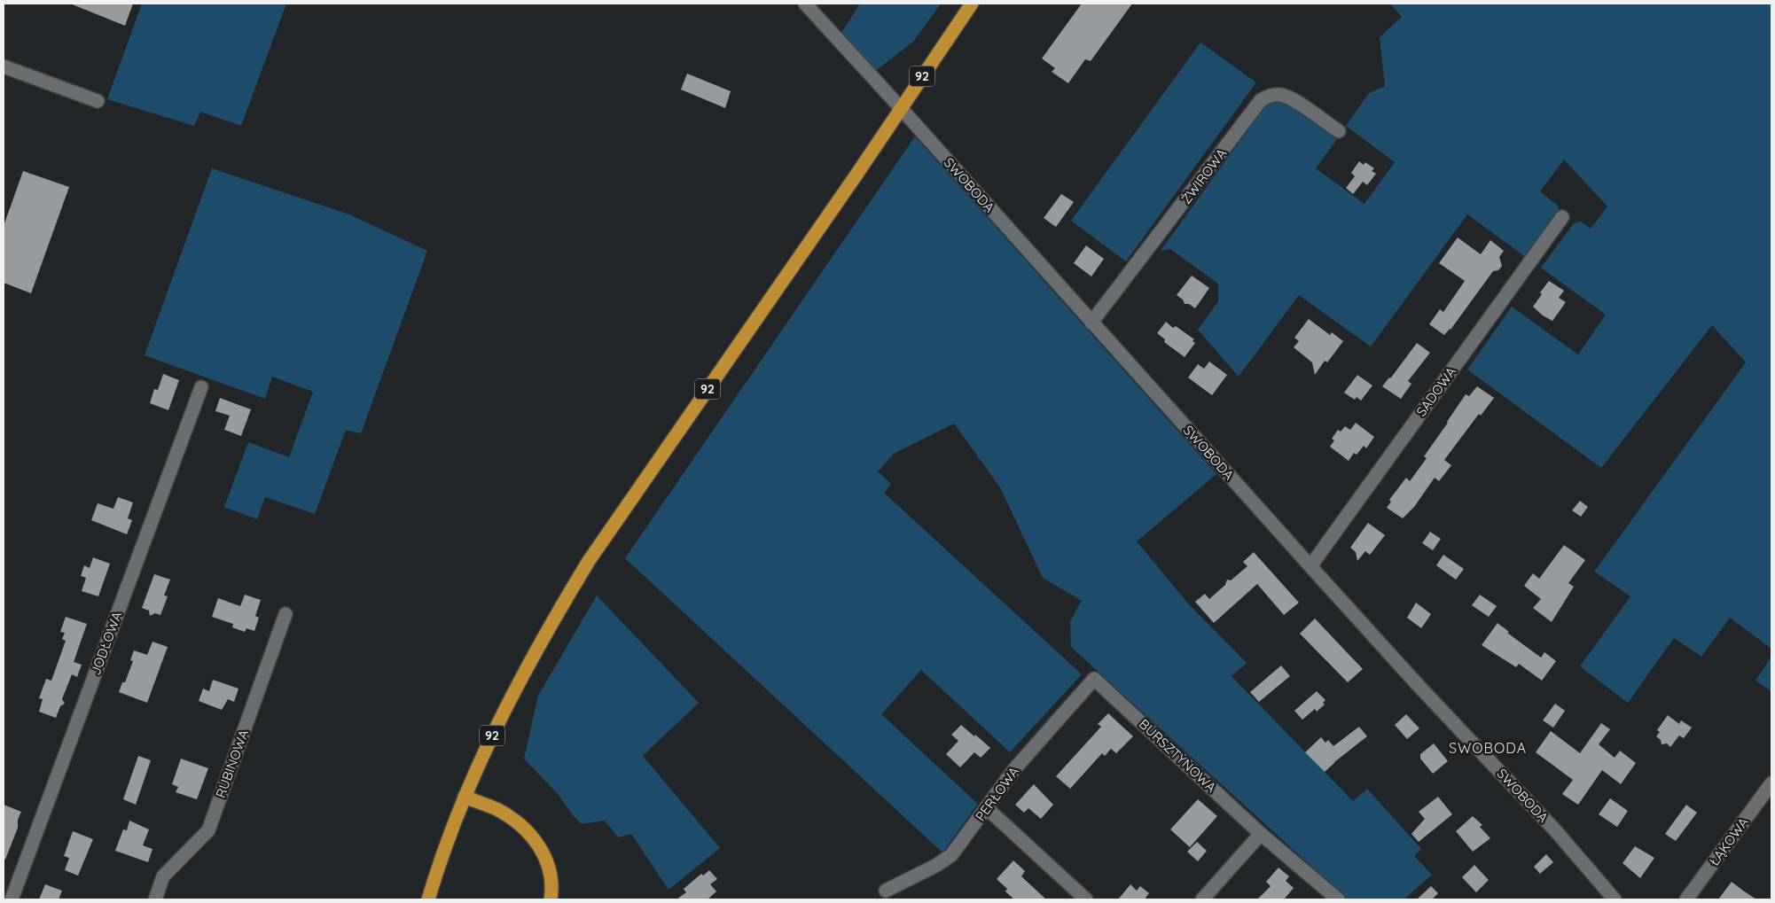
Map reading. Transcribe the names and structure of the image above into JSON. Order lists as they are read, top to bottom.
{
  "streets": {
    "main road": ["92"],
    "street": [
      "ŻWIROWA",
      "SWOBODA",
      "SADOWA",
      "JODŁOWA",
      "BURSZTYNOWA",
      "RUBINOWA",
      "PERŁOWA",
      "ŁĄKOWA"
    ]
  },
  "crossings": [
    ["92", "SWOBODA"],
    ["ŻWIROWA", "SWOBODA"],
    ["SWOBODA", "SADOWA"],
    ["BURSZTYNOWA", "PERŁOWA"]
  ],
  "districts": ["SWOBODA"]
}
